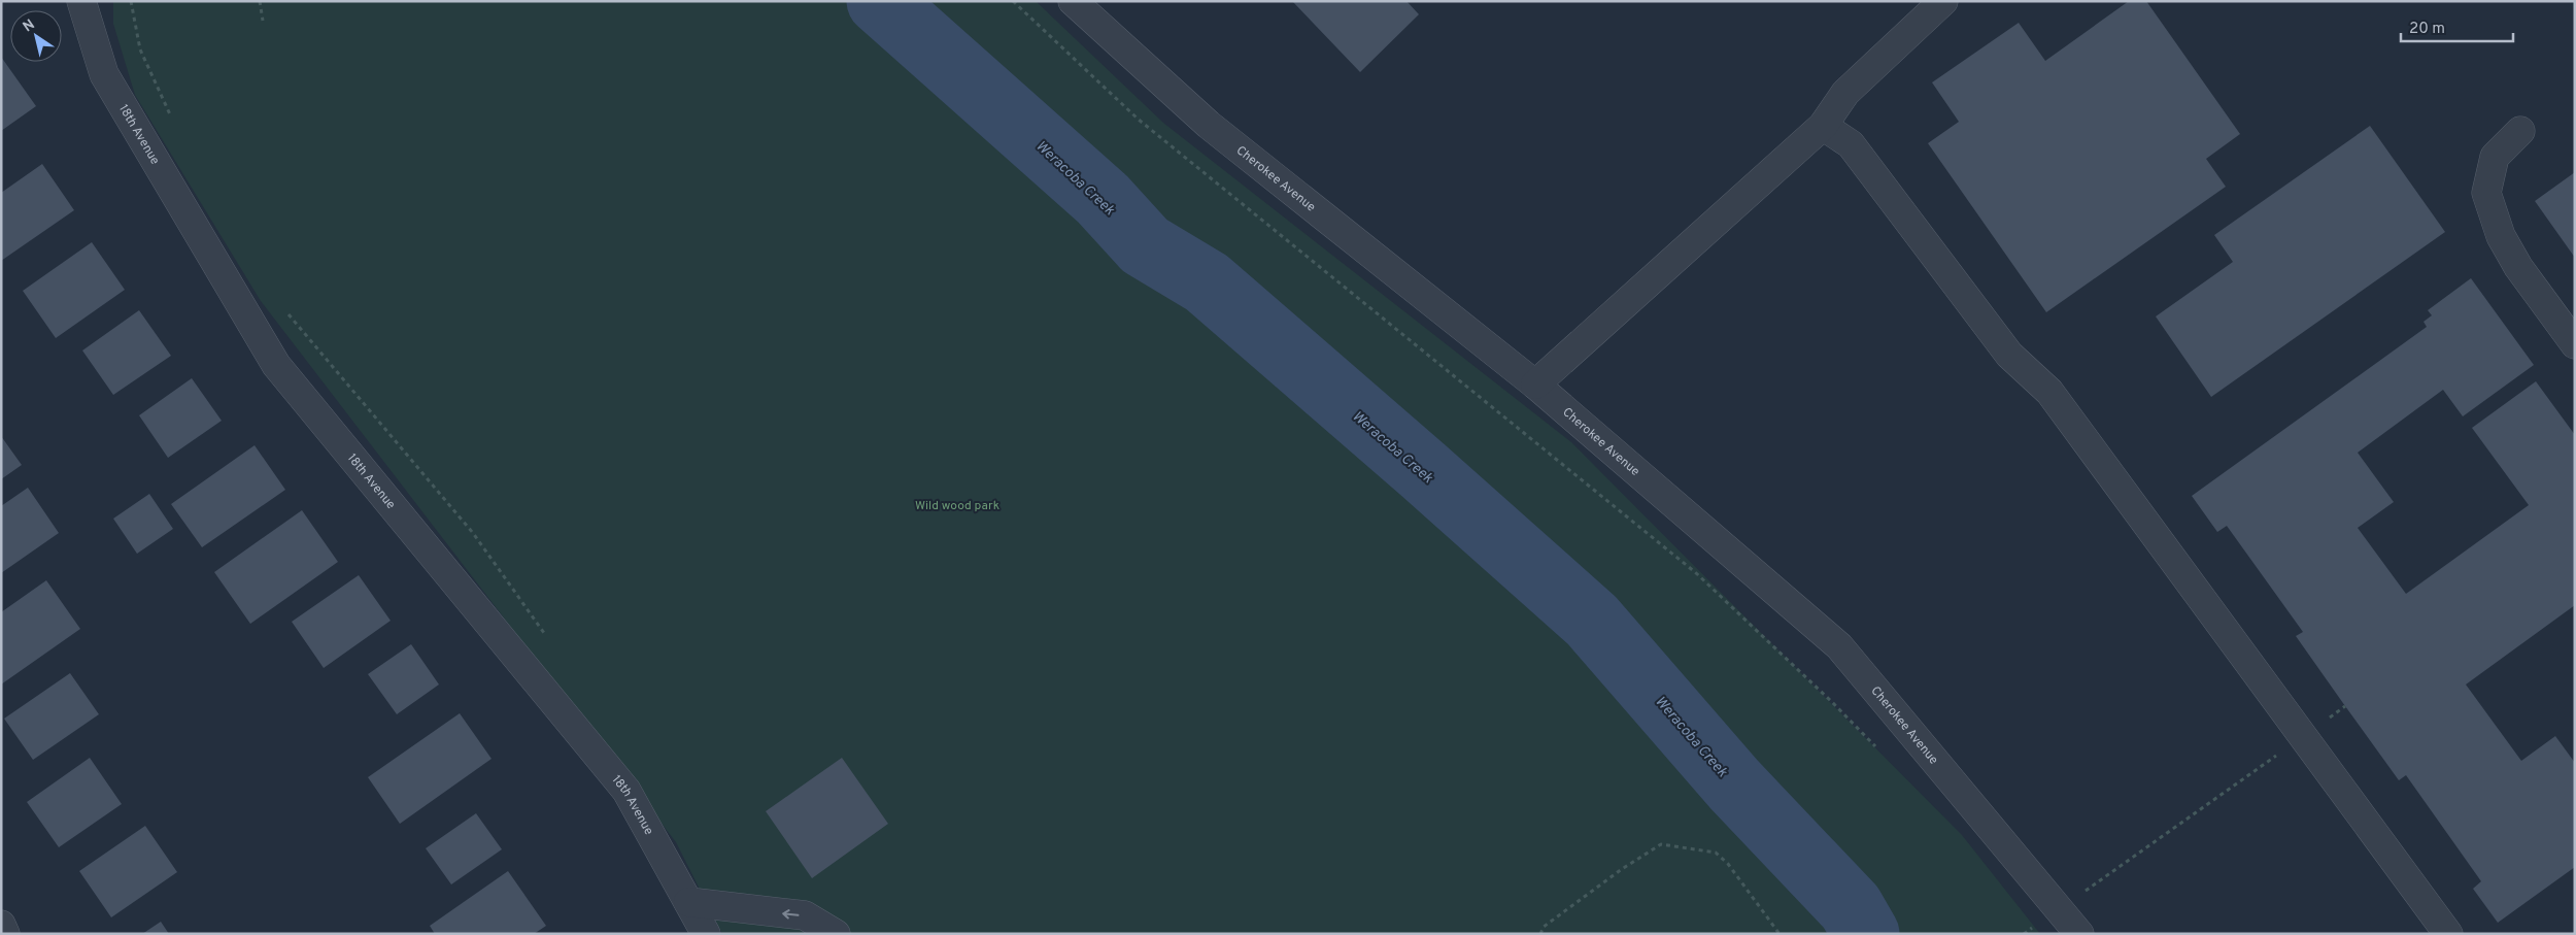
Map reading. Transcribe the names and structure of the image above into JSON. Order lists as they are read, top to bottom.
{
  "streets": {
    "street": ["18th Avenue", "Cherokee Avenue"]
  },
  "water": ["Weracoba Creek"],
  "parks": ["Wild wood park"],
  "scale_bar": "20 m",
  "north": "top left"
}
